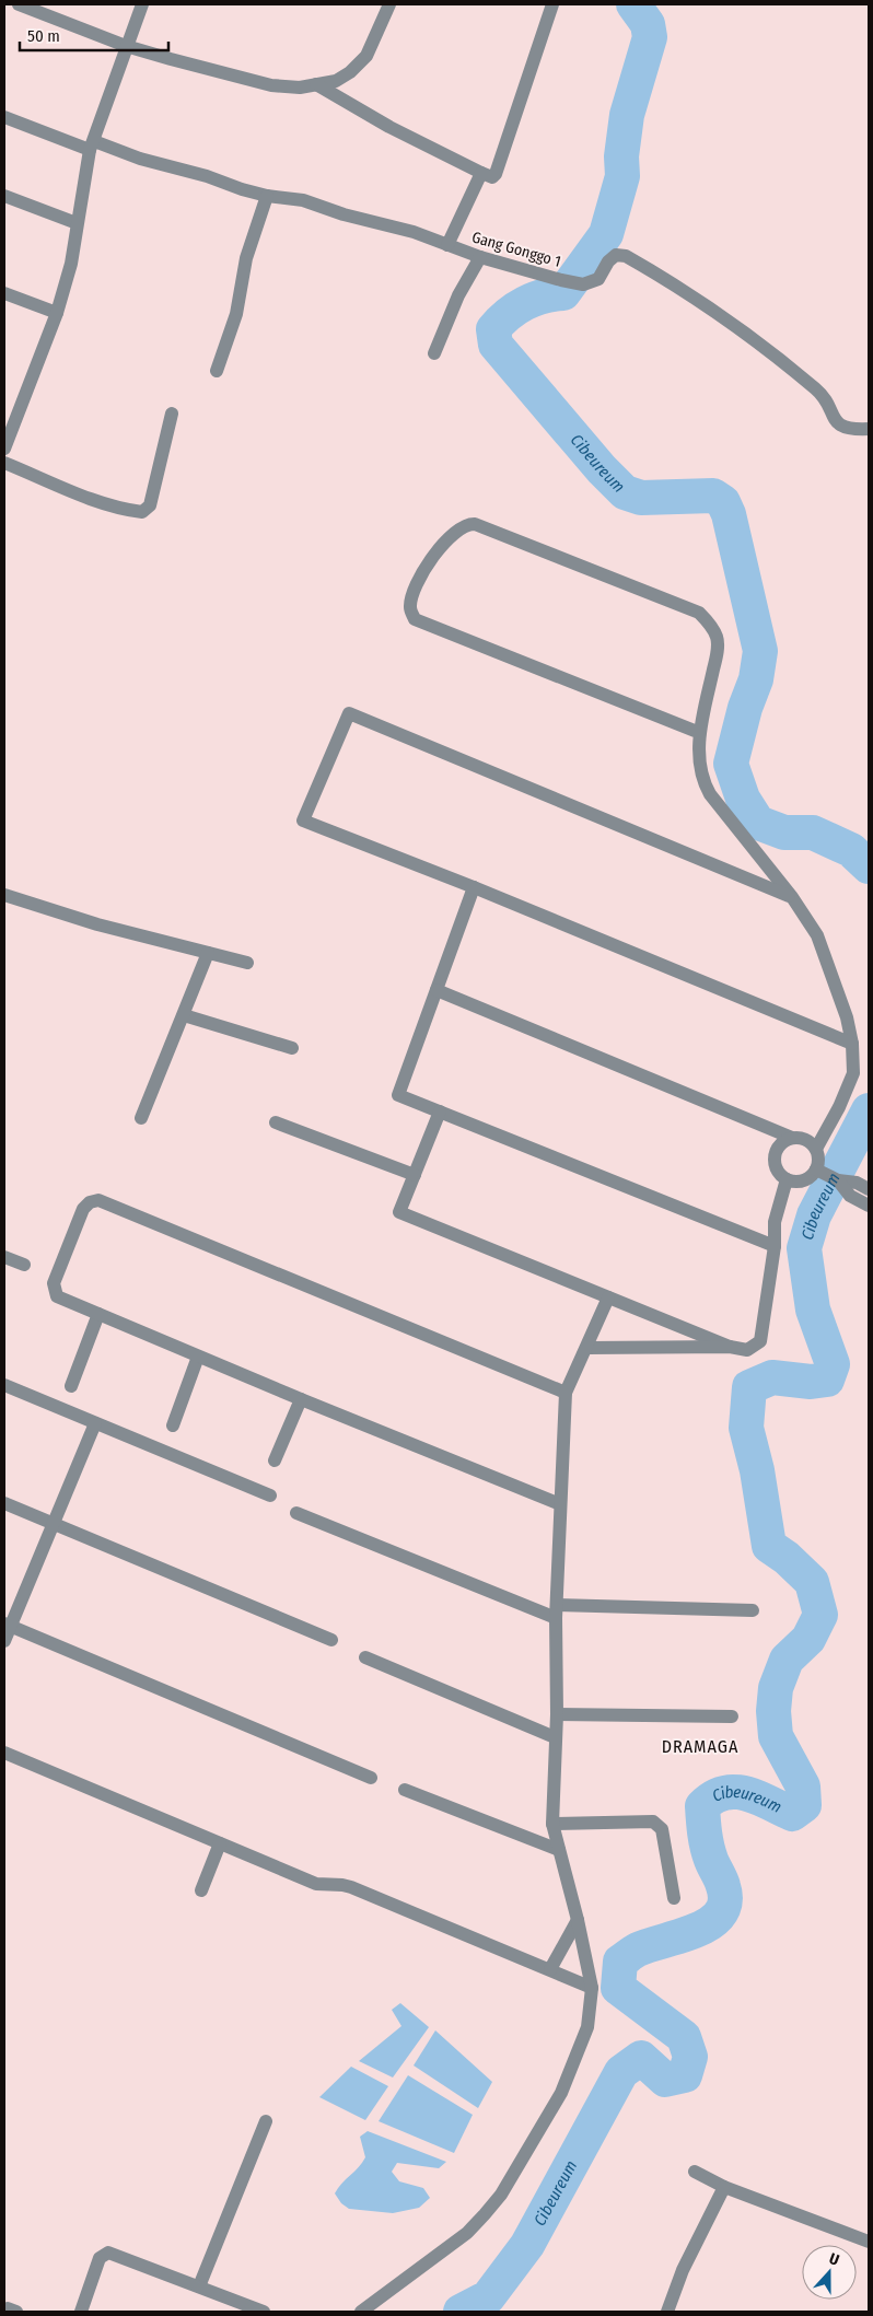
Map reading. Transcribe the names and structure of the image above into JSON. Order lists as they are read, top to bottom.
{
  "streets": {
    "street": ["Gang Gonggo 1"]
  },
  "districts": ["DRAMAGA"],
  "water": ["Cibeureum"],
  "scale_bar": "50 m",
  "north": "top"
}
